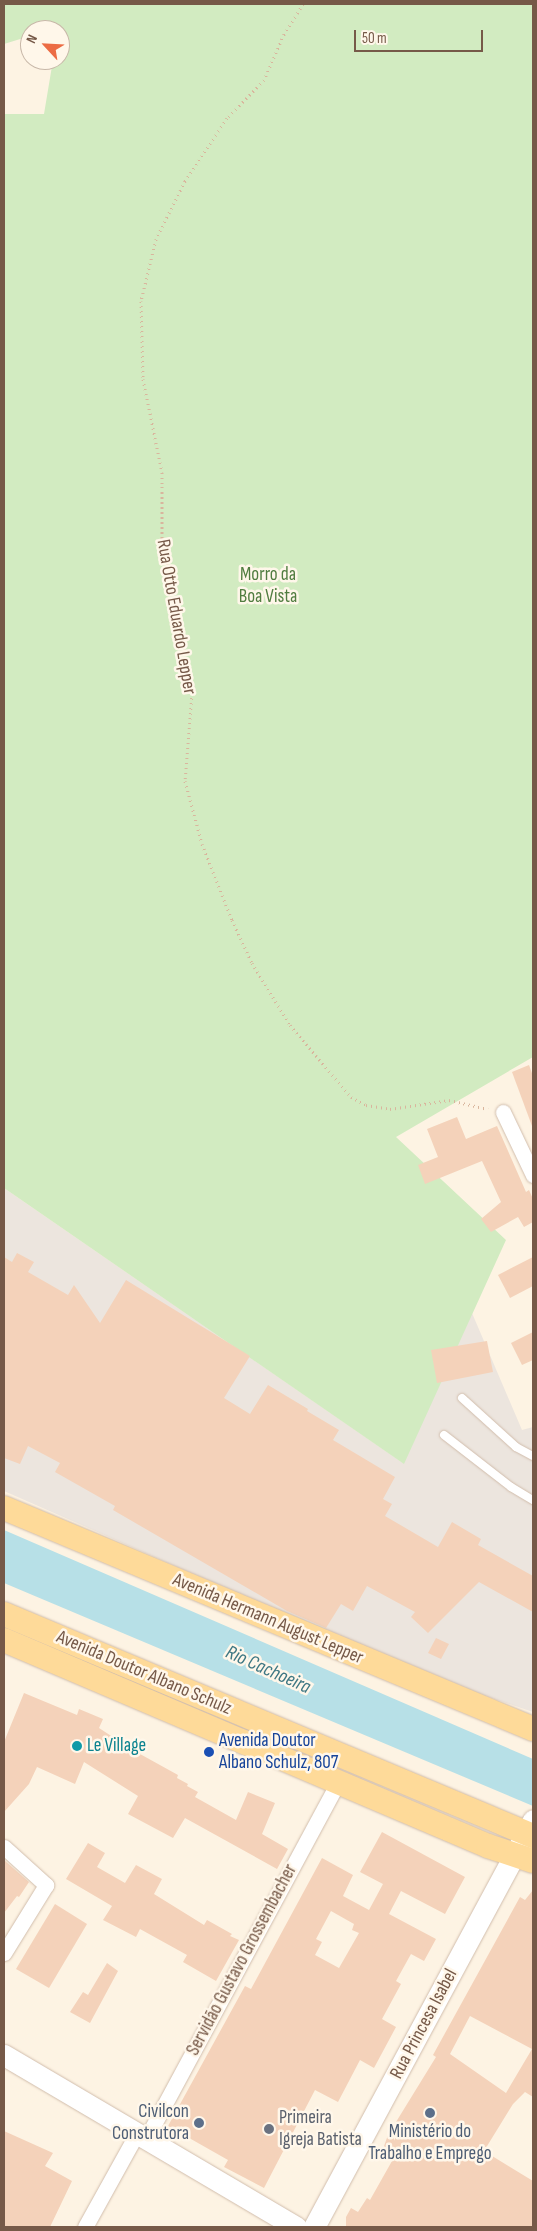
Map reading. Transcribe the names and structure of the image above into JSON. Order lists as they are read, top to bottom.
{
  "streets": {
    "main road": ["Avenida Hermann August Lepper", "Avenida Doutor Albano Schulz", "Rua Princesa Isabel"],
    "street": ["Servidão Gustavo Grossembacher"],
    "path": ["Rua Otto Eduardo Lepper"]
  },
  "crossings": [
    ["Avenida Doutor Albano Schulz", "Servidão Gustavo Grossembacher"],
    ["Avenida Doutor Albano Schulz", "Rua Princesa Isabel"]
  ],
  "water": ["Rio Cachoeira"],
  "parks": ["Morro da Boa Vista"],
  "places": [
    "Le Village",
    "Avenida Doutor Albano Schulz, 807",
    "Ministério do Trabalho e Emprego",
    "Civilcon Construtora",
    "Primeira Igreja Batista"
  ],
  "scale_bar": "50 m",
  "north": "top left"
}
